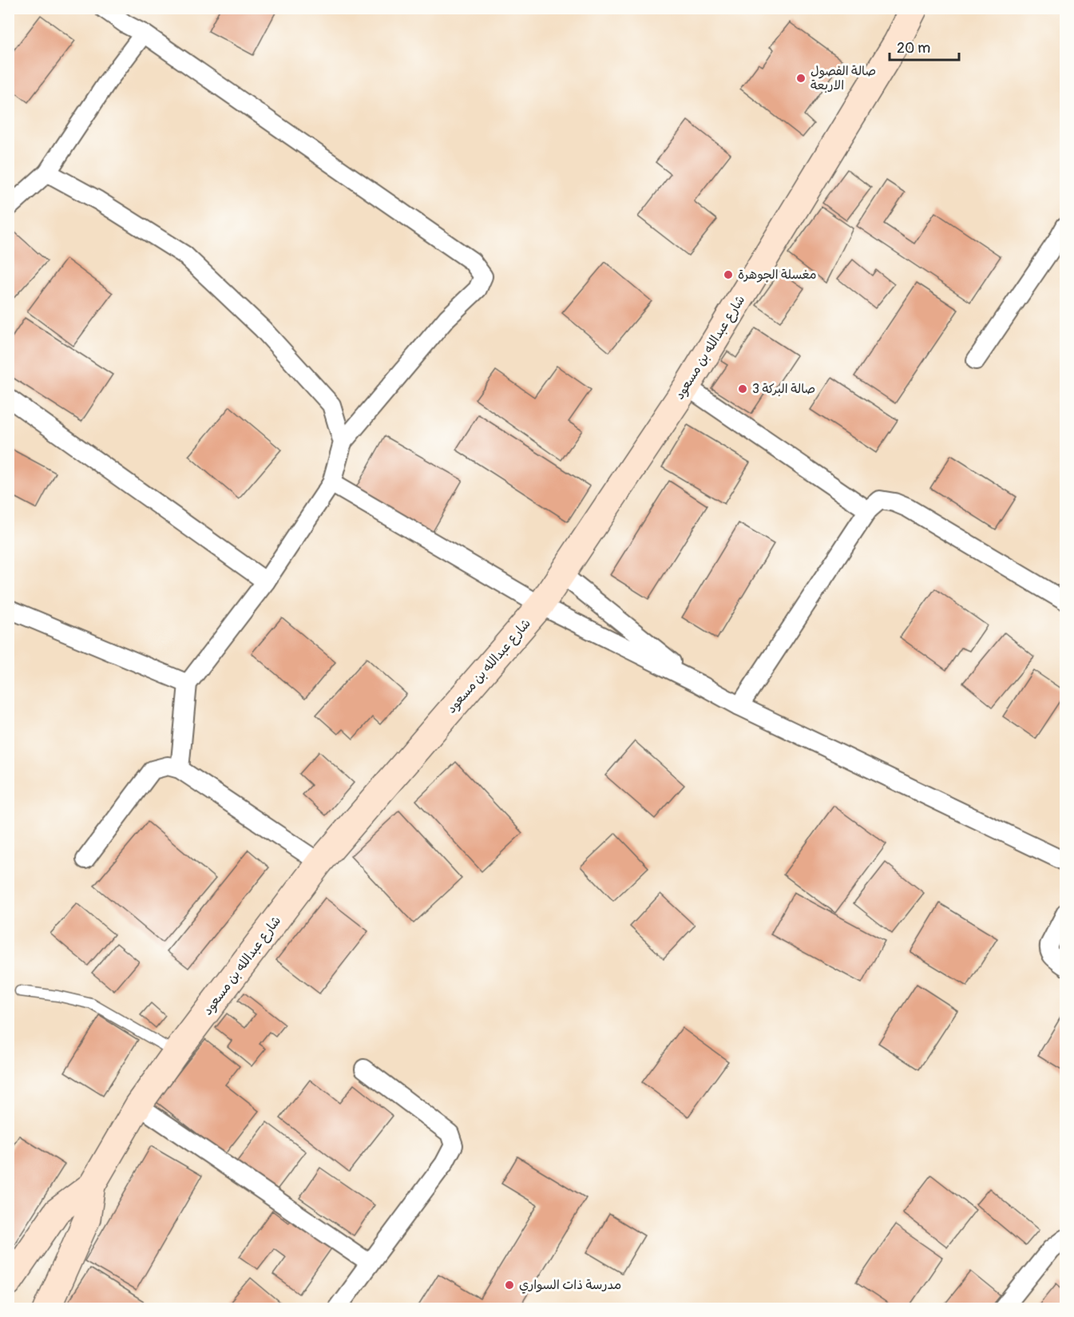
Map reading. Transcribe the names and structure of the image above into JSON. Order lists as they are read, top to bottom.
{
  "streets": {
    "street": ["شارع عبدالله بن مسعود"]
  },
  "places": [
    "صالة الفصول الاربعة",
    "مغسلة الجوهرة",
    "صالة البركة 3",
    "مدرسة ذات السواري"
  ],
  "scale_bar": "20 m"
}
